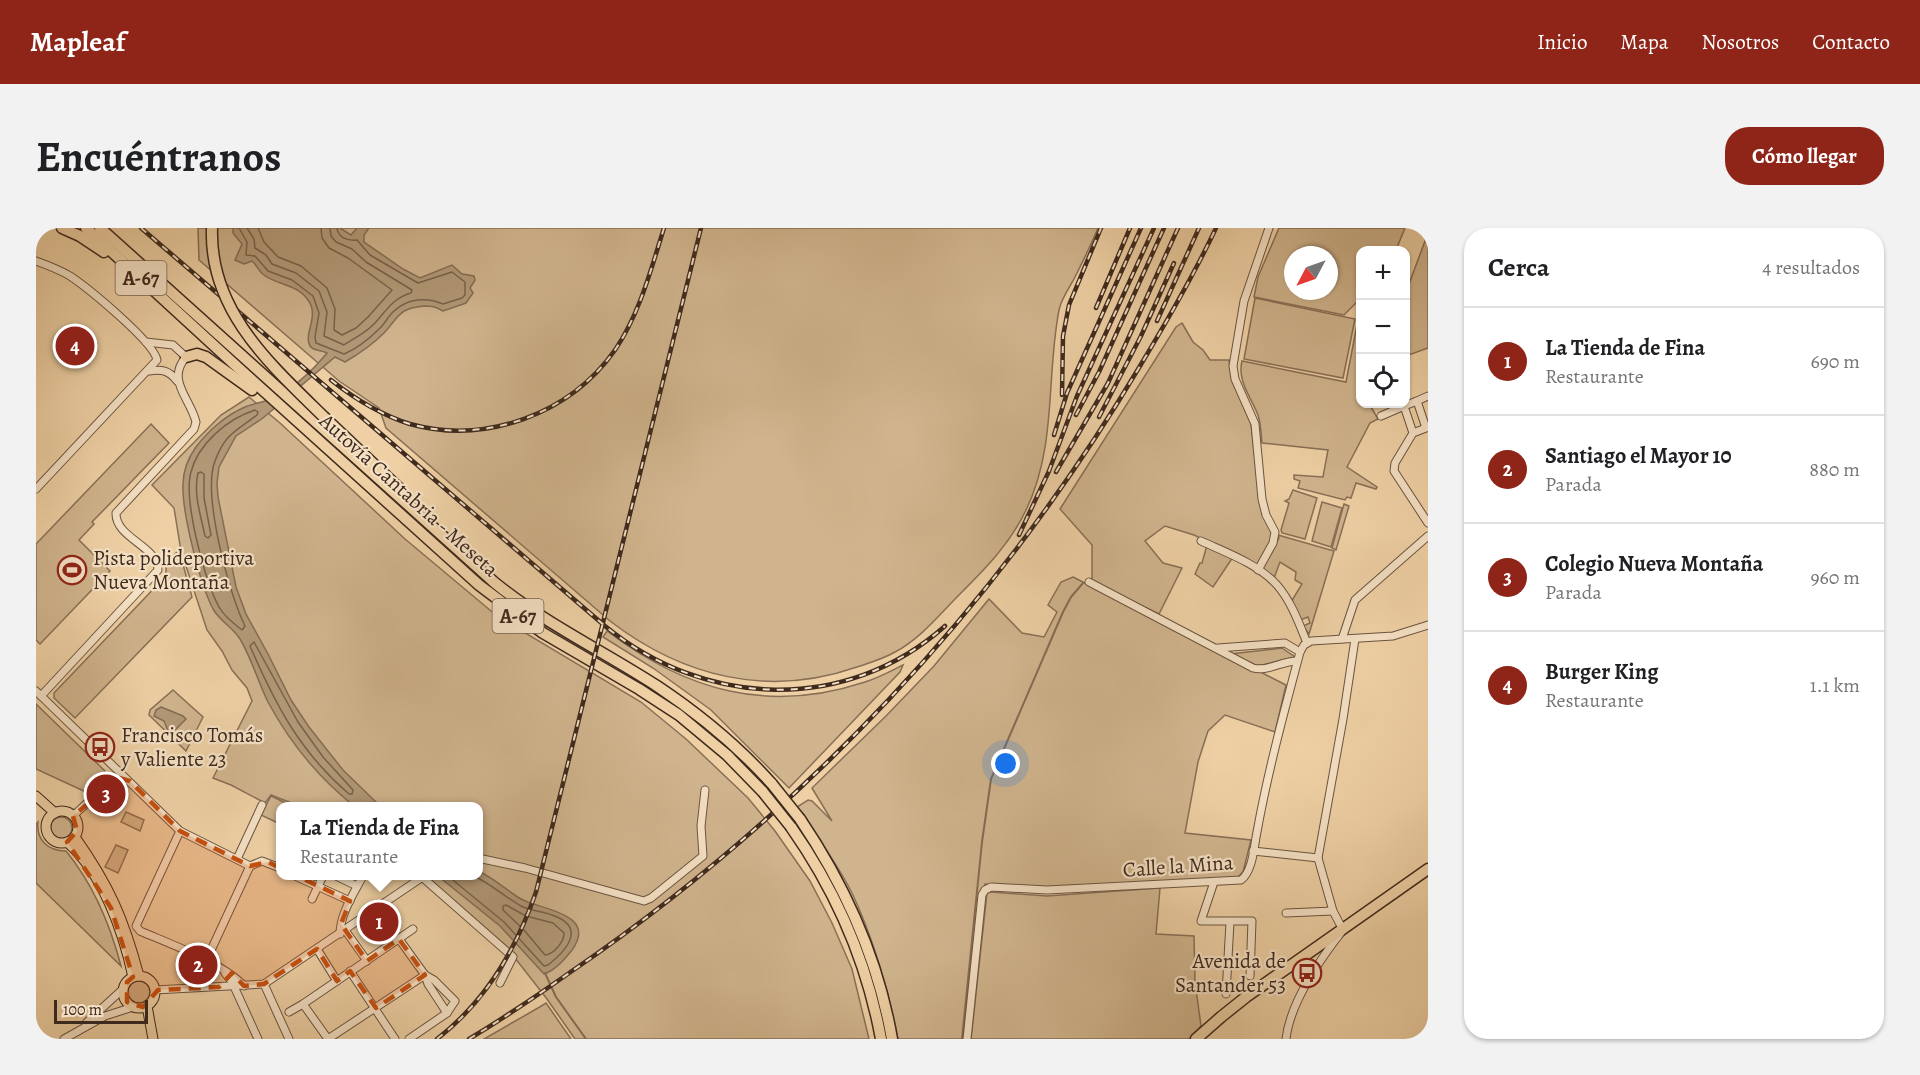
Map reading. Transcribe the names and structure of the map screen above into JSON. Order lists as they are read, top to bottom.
{
  "streets": {
    "highway": ["A-67", "Autovía Cantabria - Meseta"],
    "street": ["Calle la Mina"]
  },
  "crossings": [
    ["A-67", "Autovía Cantabria - Meseta"]
  ],
  "places": {
    "sports": ["Pista polideportiva Nueva Montaña"],
    "bus stop": ["Francisco Tomás y Valiente 23", "Avenida de Santander 53"]
  },
  "scale_bar": "100 m",
  "north": "bottom left",
  "page": {
    "header": "Mapleaf",
    "nav": [
      "Inicio",
      "Mapa",
      "Nosotros",
      "Contacto"
    ],
    "buttons": "Cómo llegar",
    "title": "Encuéntranos",
    "heading": ["Cerca", "4 resultados"],
    "map_buttons": ["+", "−"],
    "list": [
      {
        "mark": "1",
        "name": "La Tienda de Fina",
        "note": "Restaurante",
        "value": "690 m"
      },
      {
        "mark": "2",
        "name": "Santiago el Mayor 10",
        "note": "Parada",
        "value": "880 m"
      },
      {
        "mark": "3",
        "name": "Colegio Nueva Montaña",
        "note": "Parada",
        "value": "960 m"
      },
      {
        "mark": "4",
        "name": "Burger King",
        "note": "Restaurante",
        "value": "1.1 km"
      }
    ],
    "pins": [
      "4",
      "3",
      "1",
      "2"
    ],
    "popup": ["La Tienda de Fina", "Restaurante"],
    "scale": "100 m"
  }
}
